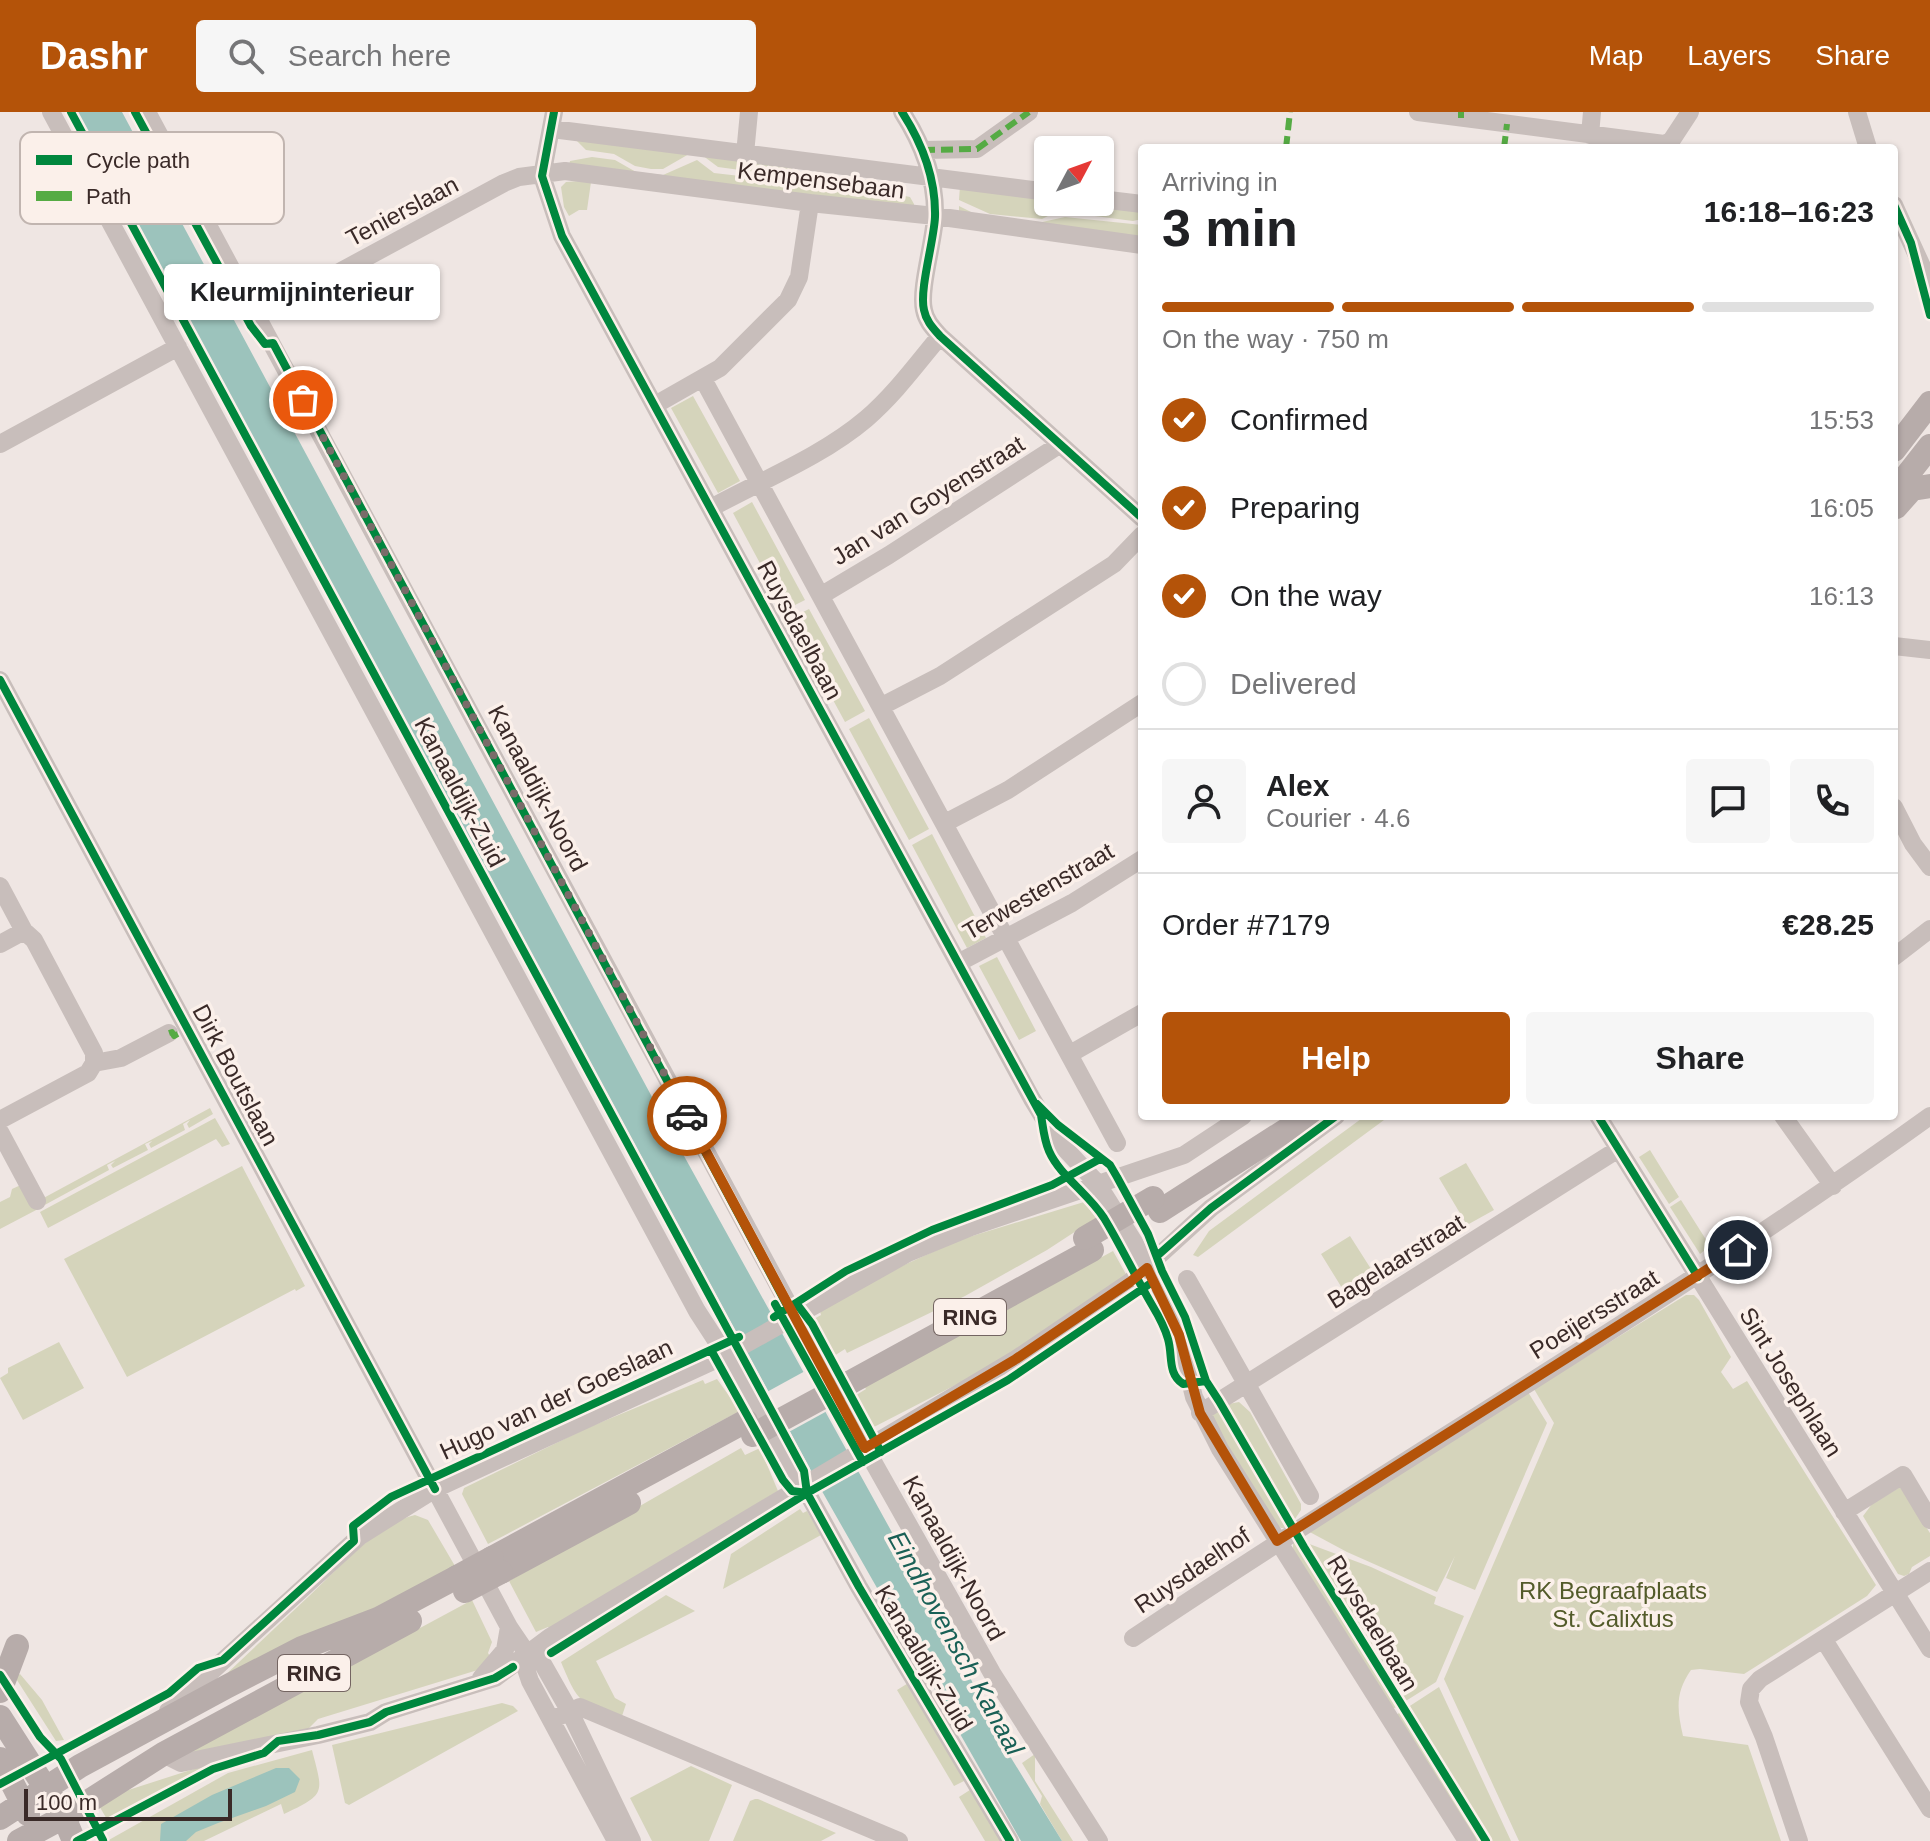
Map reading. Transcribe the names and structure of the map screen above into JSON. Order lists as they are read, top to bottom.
{
  "streets": {
    "main road": ["RING", "Hugo van der Goeslaan"],
    "street": [
      "Kempensebaan",
      "Tenierslaan",
      "Jan van Goyenstraat",
      "Ruysdaelbaan",
      "Kanaaldijk-Noord",
      "Kanaaldijk-Zuid",
      "Terwestenstraat",
      "Dirk Boutslaan",
      "Bagelaarstraat",
      "Poeijersstraat",
      "Sint Josephlaan",
      "Ruysdaelhof"
    ]
  },
  "crossings": [
    ["Kempensebaan", "Tenierslaan"],
    ["Kempensebaan", "Ruysdaelbaan"],
    ["Tenierslaan", "Ruysdaelbaan"],
    ["Tenierslaan", "Kanaaldijk-Noord"],
    ["Jan van Goyenstraat", "Ruysdaelbaan"],
    ["Ruysdaelbaan", "Terwestenstraat"],
    ["Ruysdaelbaan", "Bagelaarstraat"],
    ["Ruysdaelbaan", "Poeijersstraat"],
    ["Ruysdaelbaan", "Hugo van der Goeslaan"],
    ["Ruysdaelbaan", "Ruysdaelhof"],
    ["Kanaaldijk-Noord", "Hugo van der Goeslaan"],
    ["Kanaaldijk-Zuid", "Hugo van der Goeslaan"],
    ["Dirk Boutslaan", "Hugo van der Goeslaan"],
    ["Bagelaarstraat", "Sint Josephlaan"],
    ["Poeijersstraat", "Sint Josephlaan"],
    ["Poeijersstraat", "Ruysdaelhof"],
    ["RING", "Hugo van der Goeslaan"]
  ],
  "water": ["Eindhovensch Kanaal"],
  "parks": ["RK Begraafplaats St. Calixtus"],
  "places": ["Kleurmijninterieur"],
  "legend": ["Cycle path", "Path"],
  "scale_bar": "100 m",
  "north": "top right",
  "page": {
    "header": "Dashr",
    "search": "Search here",
    "nav": ["Map", "Layers", "Share"],
    "heading": ["3 min", "Arriving in", "16:18–16:23"],
    "panel": [
      "Alex",
      "Courier · 4.6",
      "Order #7179",
      "€28.25"
    ],
    "bubble": "Kleurmijninterieur",
    "bar": "On the way · 750 m",
    "list": [
      ["Confirmed", "15:53"],
      ["Preparing", "16:05"],
      ["On the way", "16:13"],
      "Delivered"
    ],
    "buttons": ["Help", "Share"],
    "scale": "100 m"
  }
}
